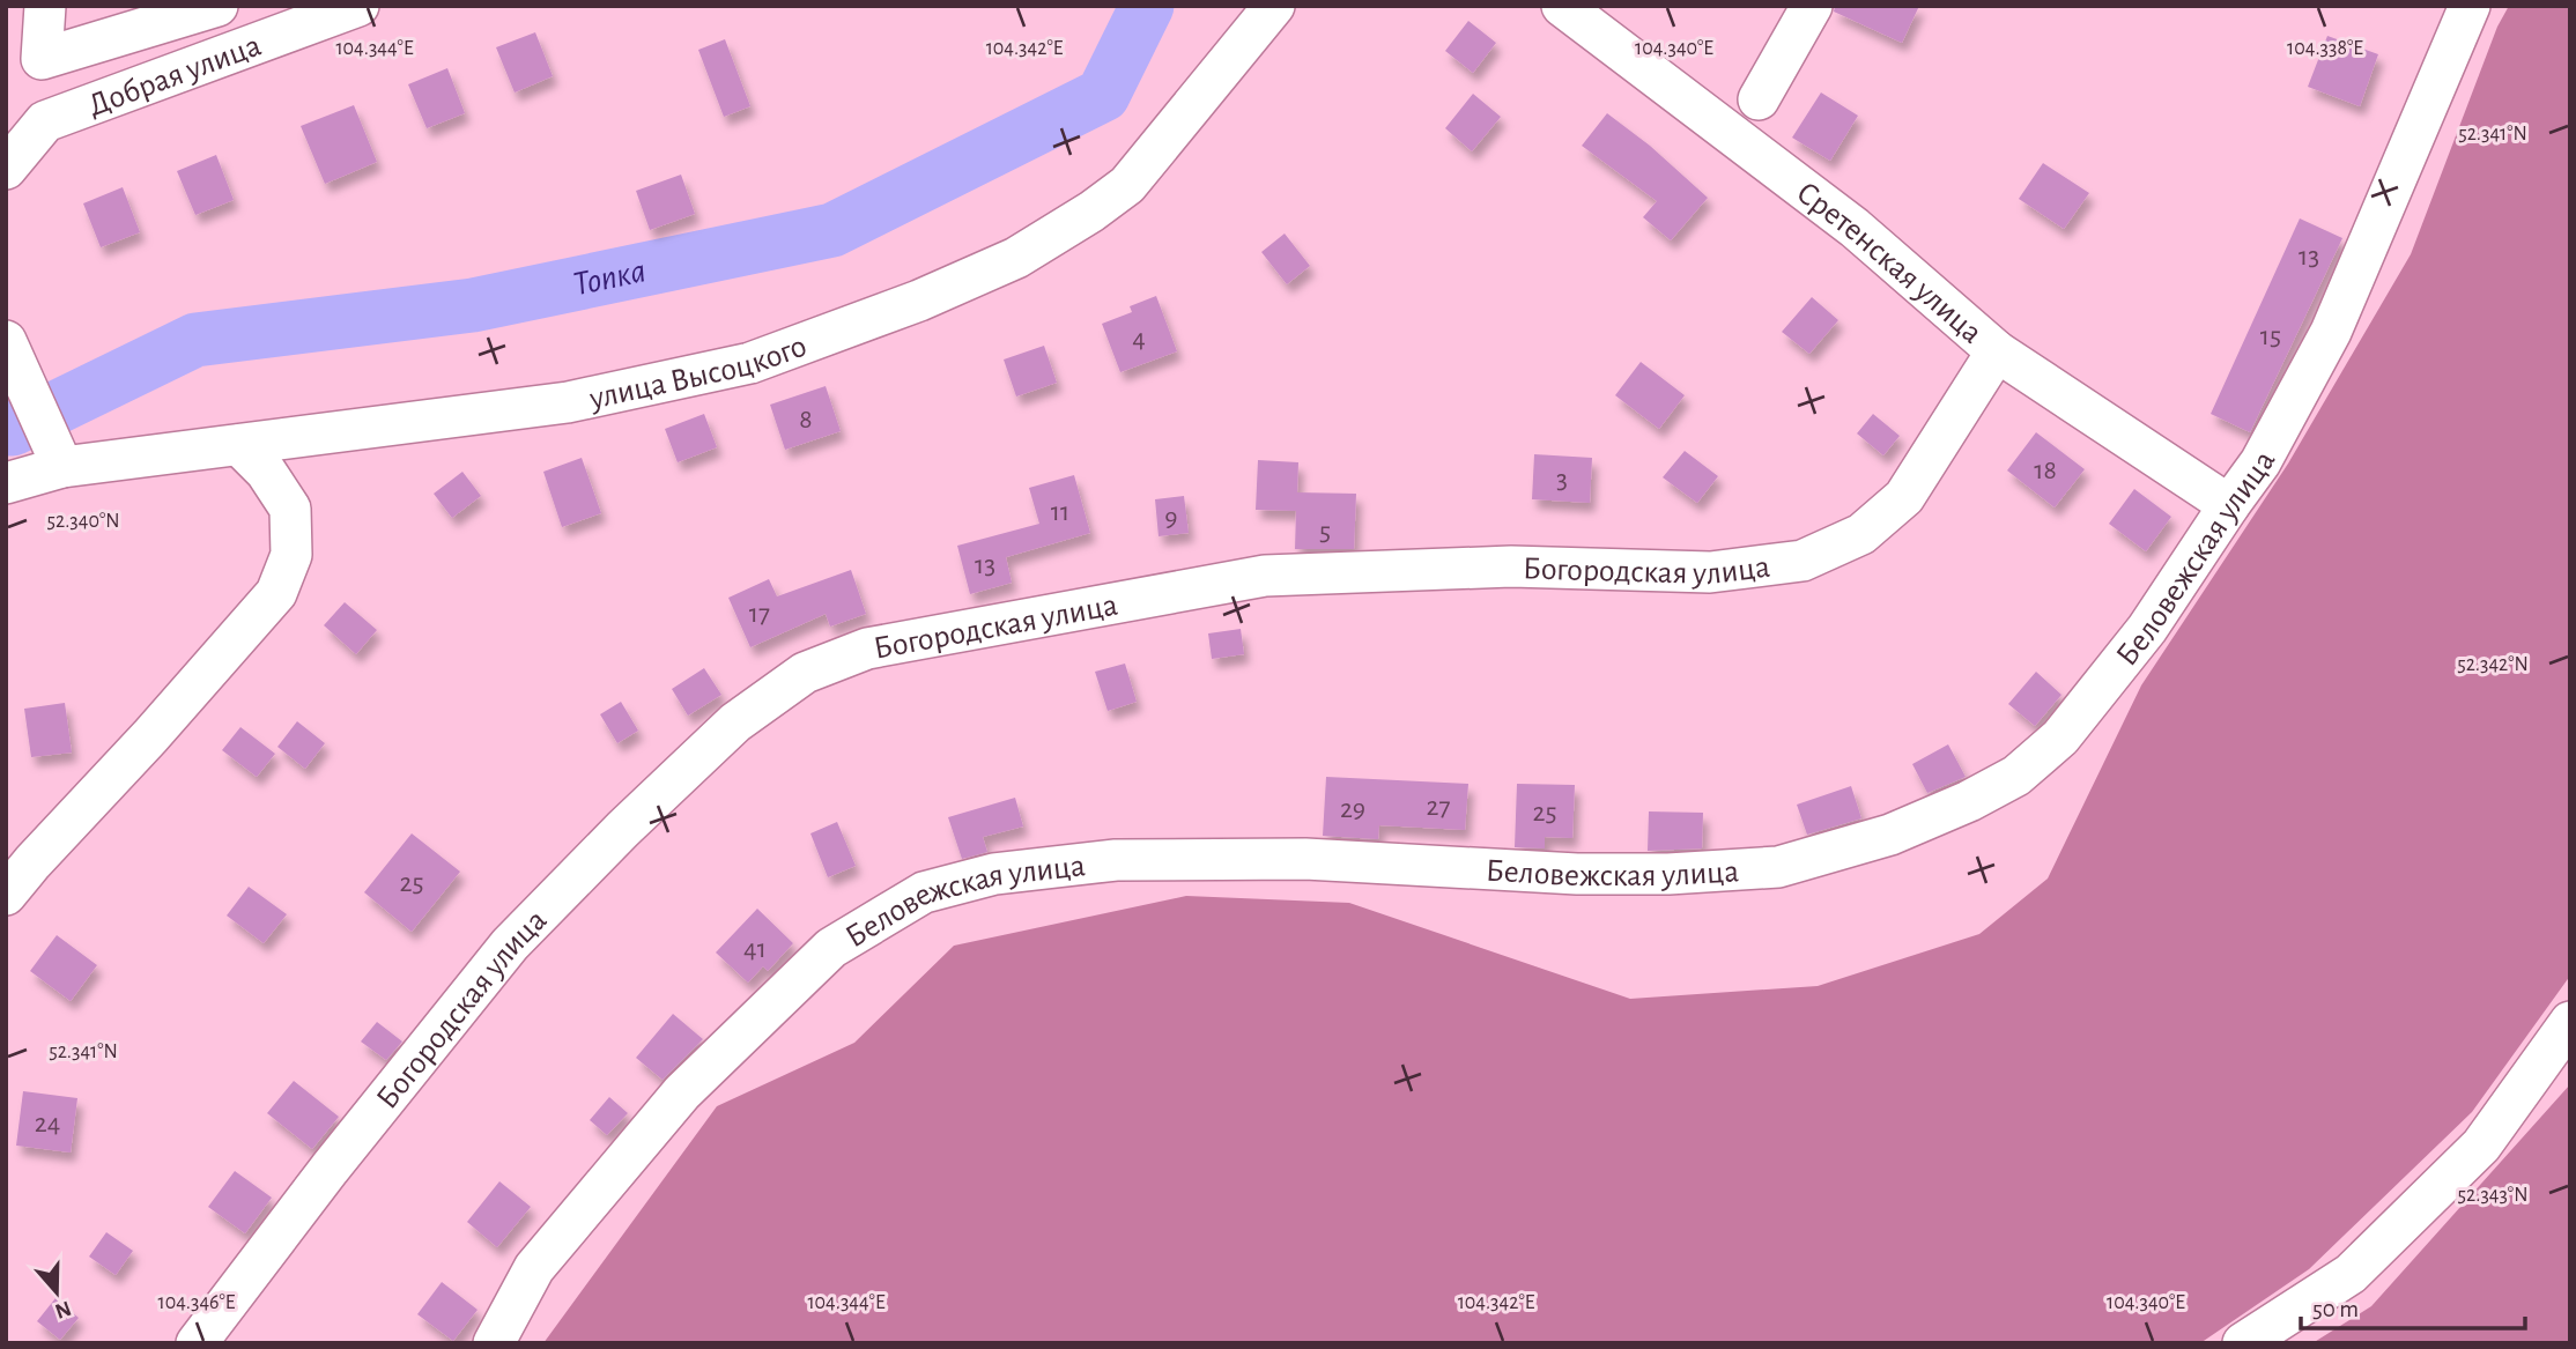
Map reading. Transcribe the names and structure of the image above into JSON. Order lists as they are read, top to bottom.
{
  "streets": {
    "street": [
      "Добрая улица",
      "Сретенская улица",
      "улица Высоцкого",
      "Беловежская улица",
      "Богородская улица"
    ]
  },
  "crossings": [
    ["Сретенская улица", "Беловежская улица"],
    ["Сретенская улица", "Богородская улица"]
  ],
  "water": ["Топка"],
  "house_numbers": [
    "13",
    "15",
    "4",
    "8",
    "18",
    "3",
    "11",
    "9",
    "5",
    "13",
    "17",
    "27",
    "29",
    "25",
    "25",
    "41",
    "24"
  ],
  "scale_bar": "50 m",
  "north": "bottom",
  "coordinates": [
    "104.344°E",
    "104.340°E",
    "104.338°E",
    "104.342°E",
    "52.341°N",
    "52.340°N",
    "52.342°N",
    "52.343°N",
    "104.346°E"
  ]
}
